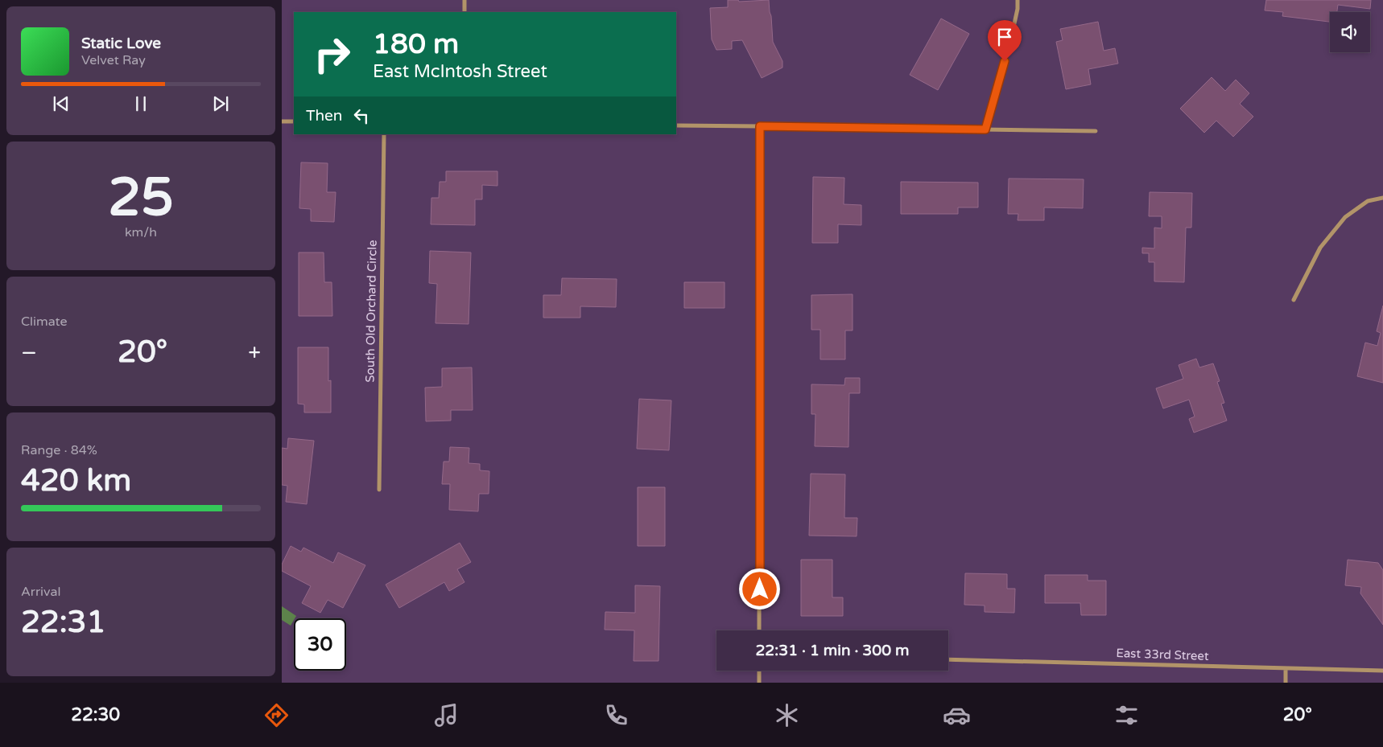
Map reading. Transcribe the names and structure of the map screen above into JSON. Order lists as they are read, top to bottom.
{
  "streets": {
    "street": ["South Old Orchard Circle", "East 33rd Street"]
  },
  "page": {
    "turn": ["180 m", "East McIntosh Street"],
    "song": ["Static Love", "Velvet Ray"],
    "then": "Then",
    "tile": [
      ["25", "km/h"],
      "Climate",
      ["Range · 84%", "420 km"],
      ["Arrival", "22:31"]
    ],
    "heat": ["−", "20°", "+"],
    "limit": "30",
    "trip": "22:31 · 1 min · 300 m",
    "tabs": ["22:30", "20°"]
  }
}
